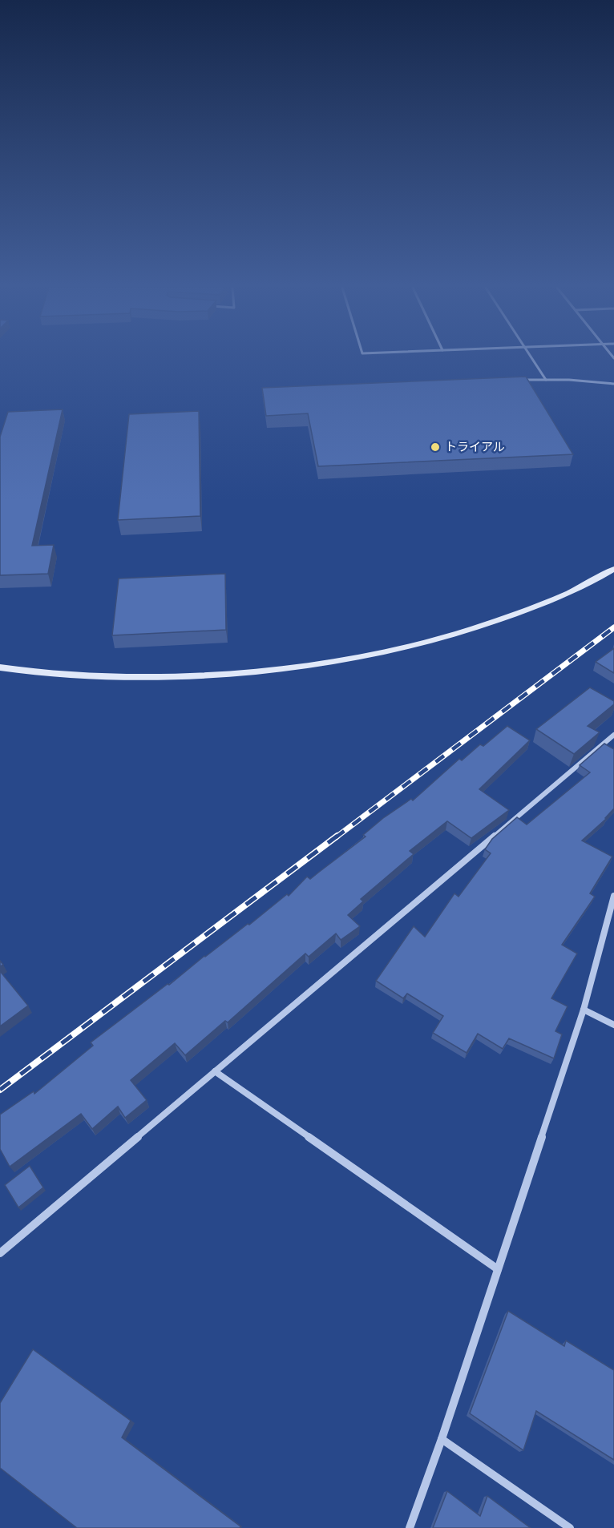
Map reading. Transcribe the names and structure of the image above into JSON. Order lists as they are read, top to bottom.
{
  "places": ["トライアル"]
}
